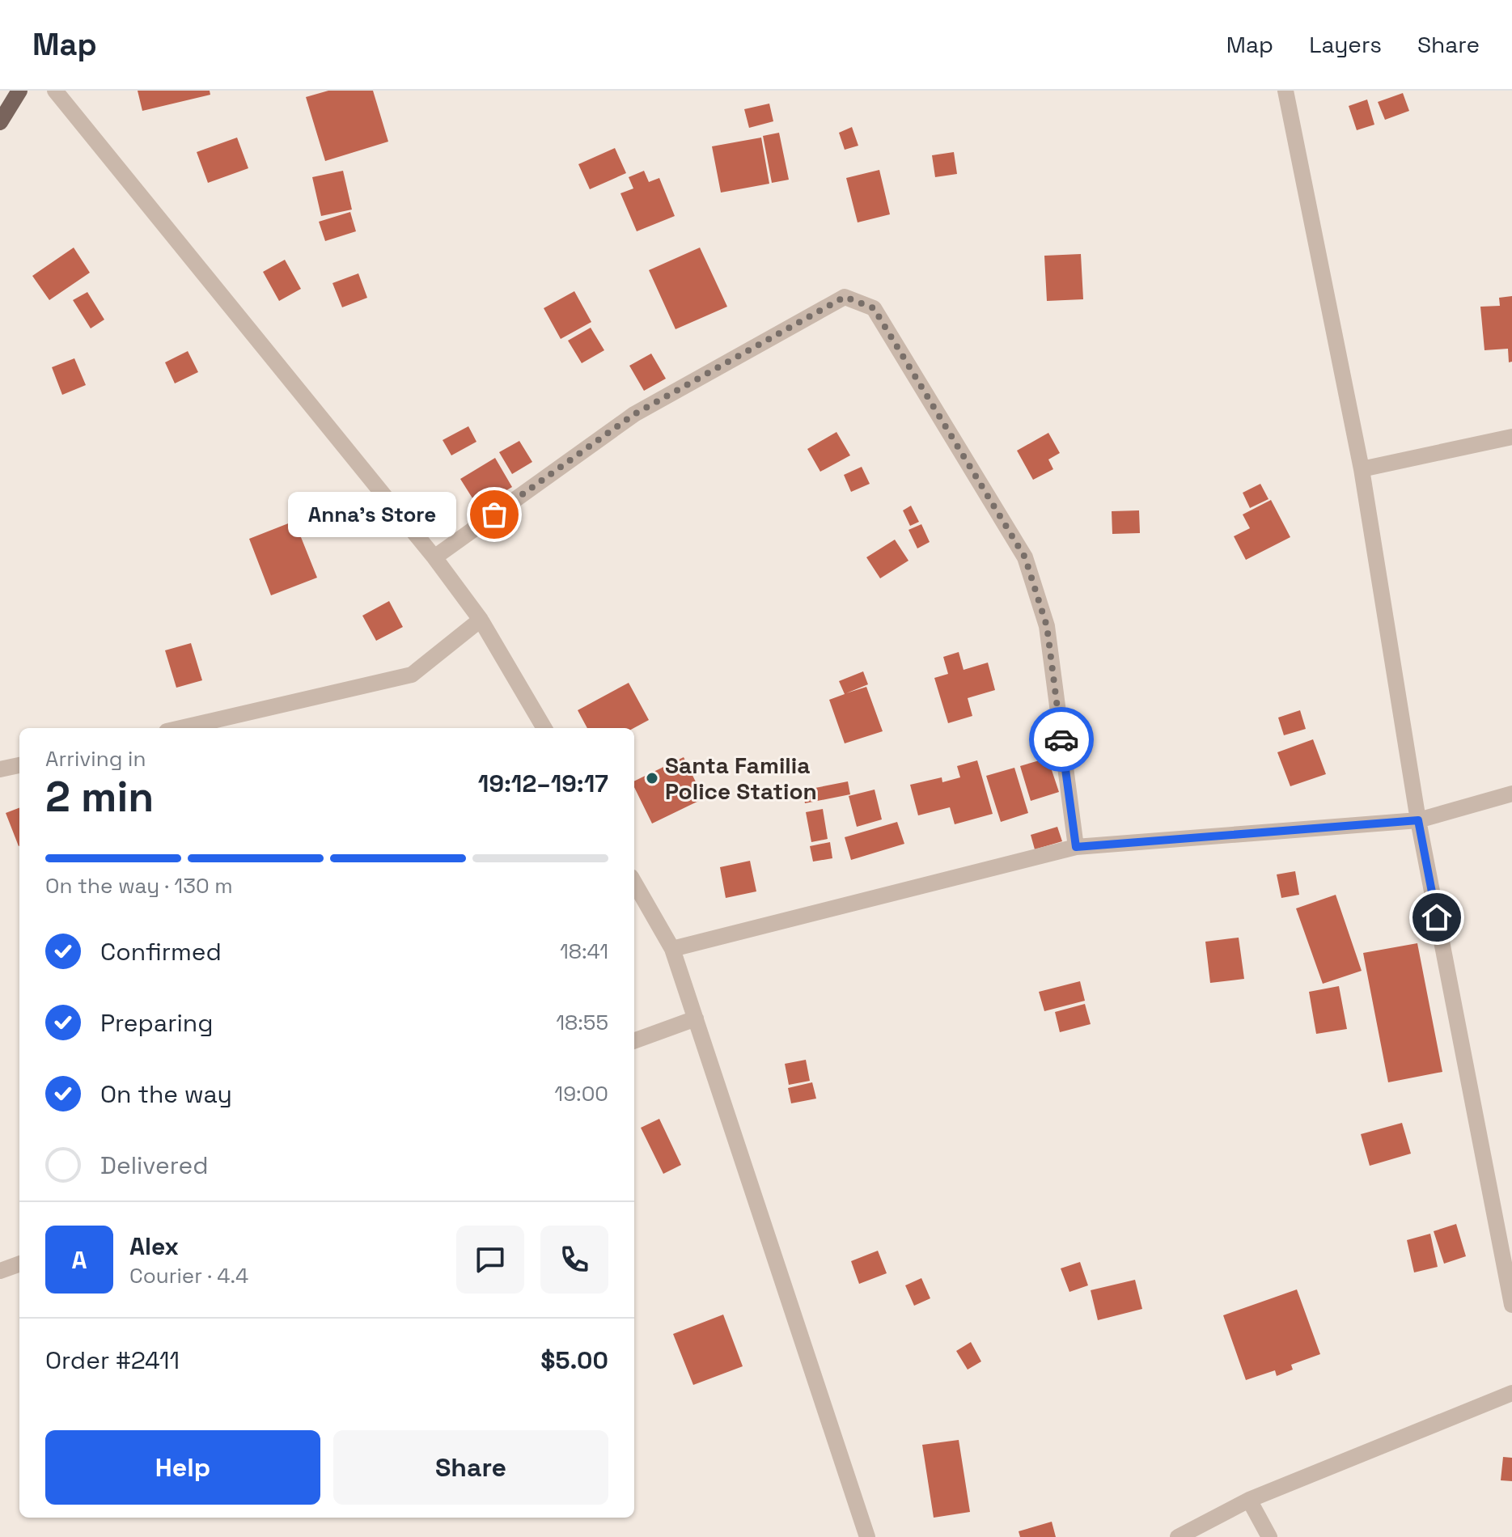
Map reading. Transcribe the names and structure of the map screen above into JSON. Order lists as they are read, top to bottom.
{
  "places": ["Anna's Store", "Santa Familia Police Station"],
  "page": {
    "header": "Map",
    "nav": ["Map", "Layers", "Share"],
    "bubble": "Anna's Store",
    "heading": ["2 min", "Arriving in", "19:12–19:17"],
    "panel": [
      "Alex",
      "Courier · 4.4",
      "Order #2411",
      "$5.00"
    ],
    "bar": "On the way · 130 m",
    "list": [
      ["Confirmed", "18:41"],
      ["Preparing", "18:55"],
      ["On the way", "19:00"],
      "Delivered"
    ],
    "round": "A",
    "buttons": ["Help", "Share"]
  }
}
